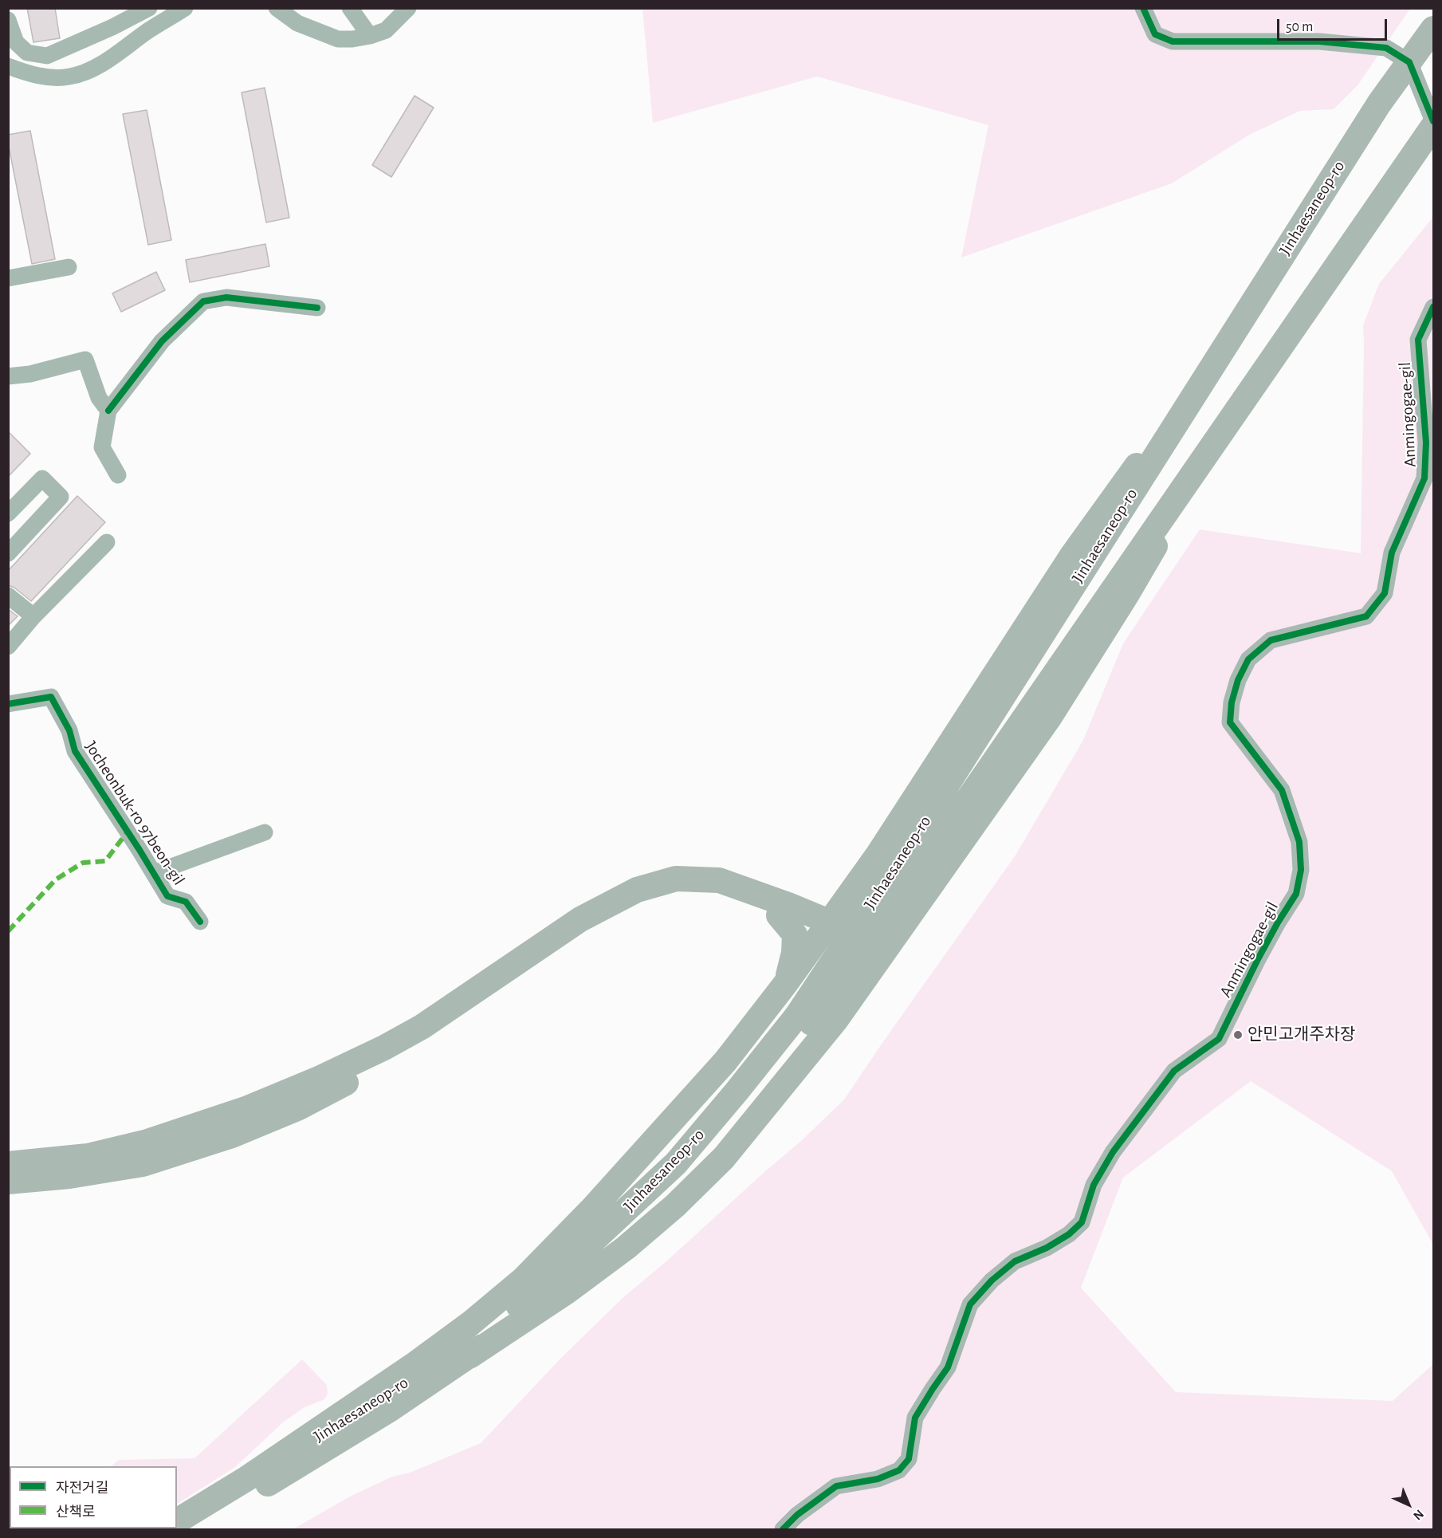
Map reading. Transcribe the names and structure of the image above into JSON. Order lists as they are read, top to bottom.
{
  "streets": {
    "highway": ["Jinhaesaneop-ro"],
    "street": ["Anmingogae-gil", "Jocheonbuk-ro 97beon-gil"]
  },
  "places": ["안민고개주차장"],
  "legend": ["자전거길", "산책로"],
  "scale_bar": "50 m",
  "north": "bottom right"
}
